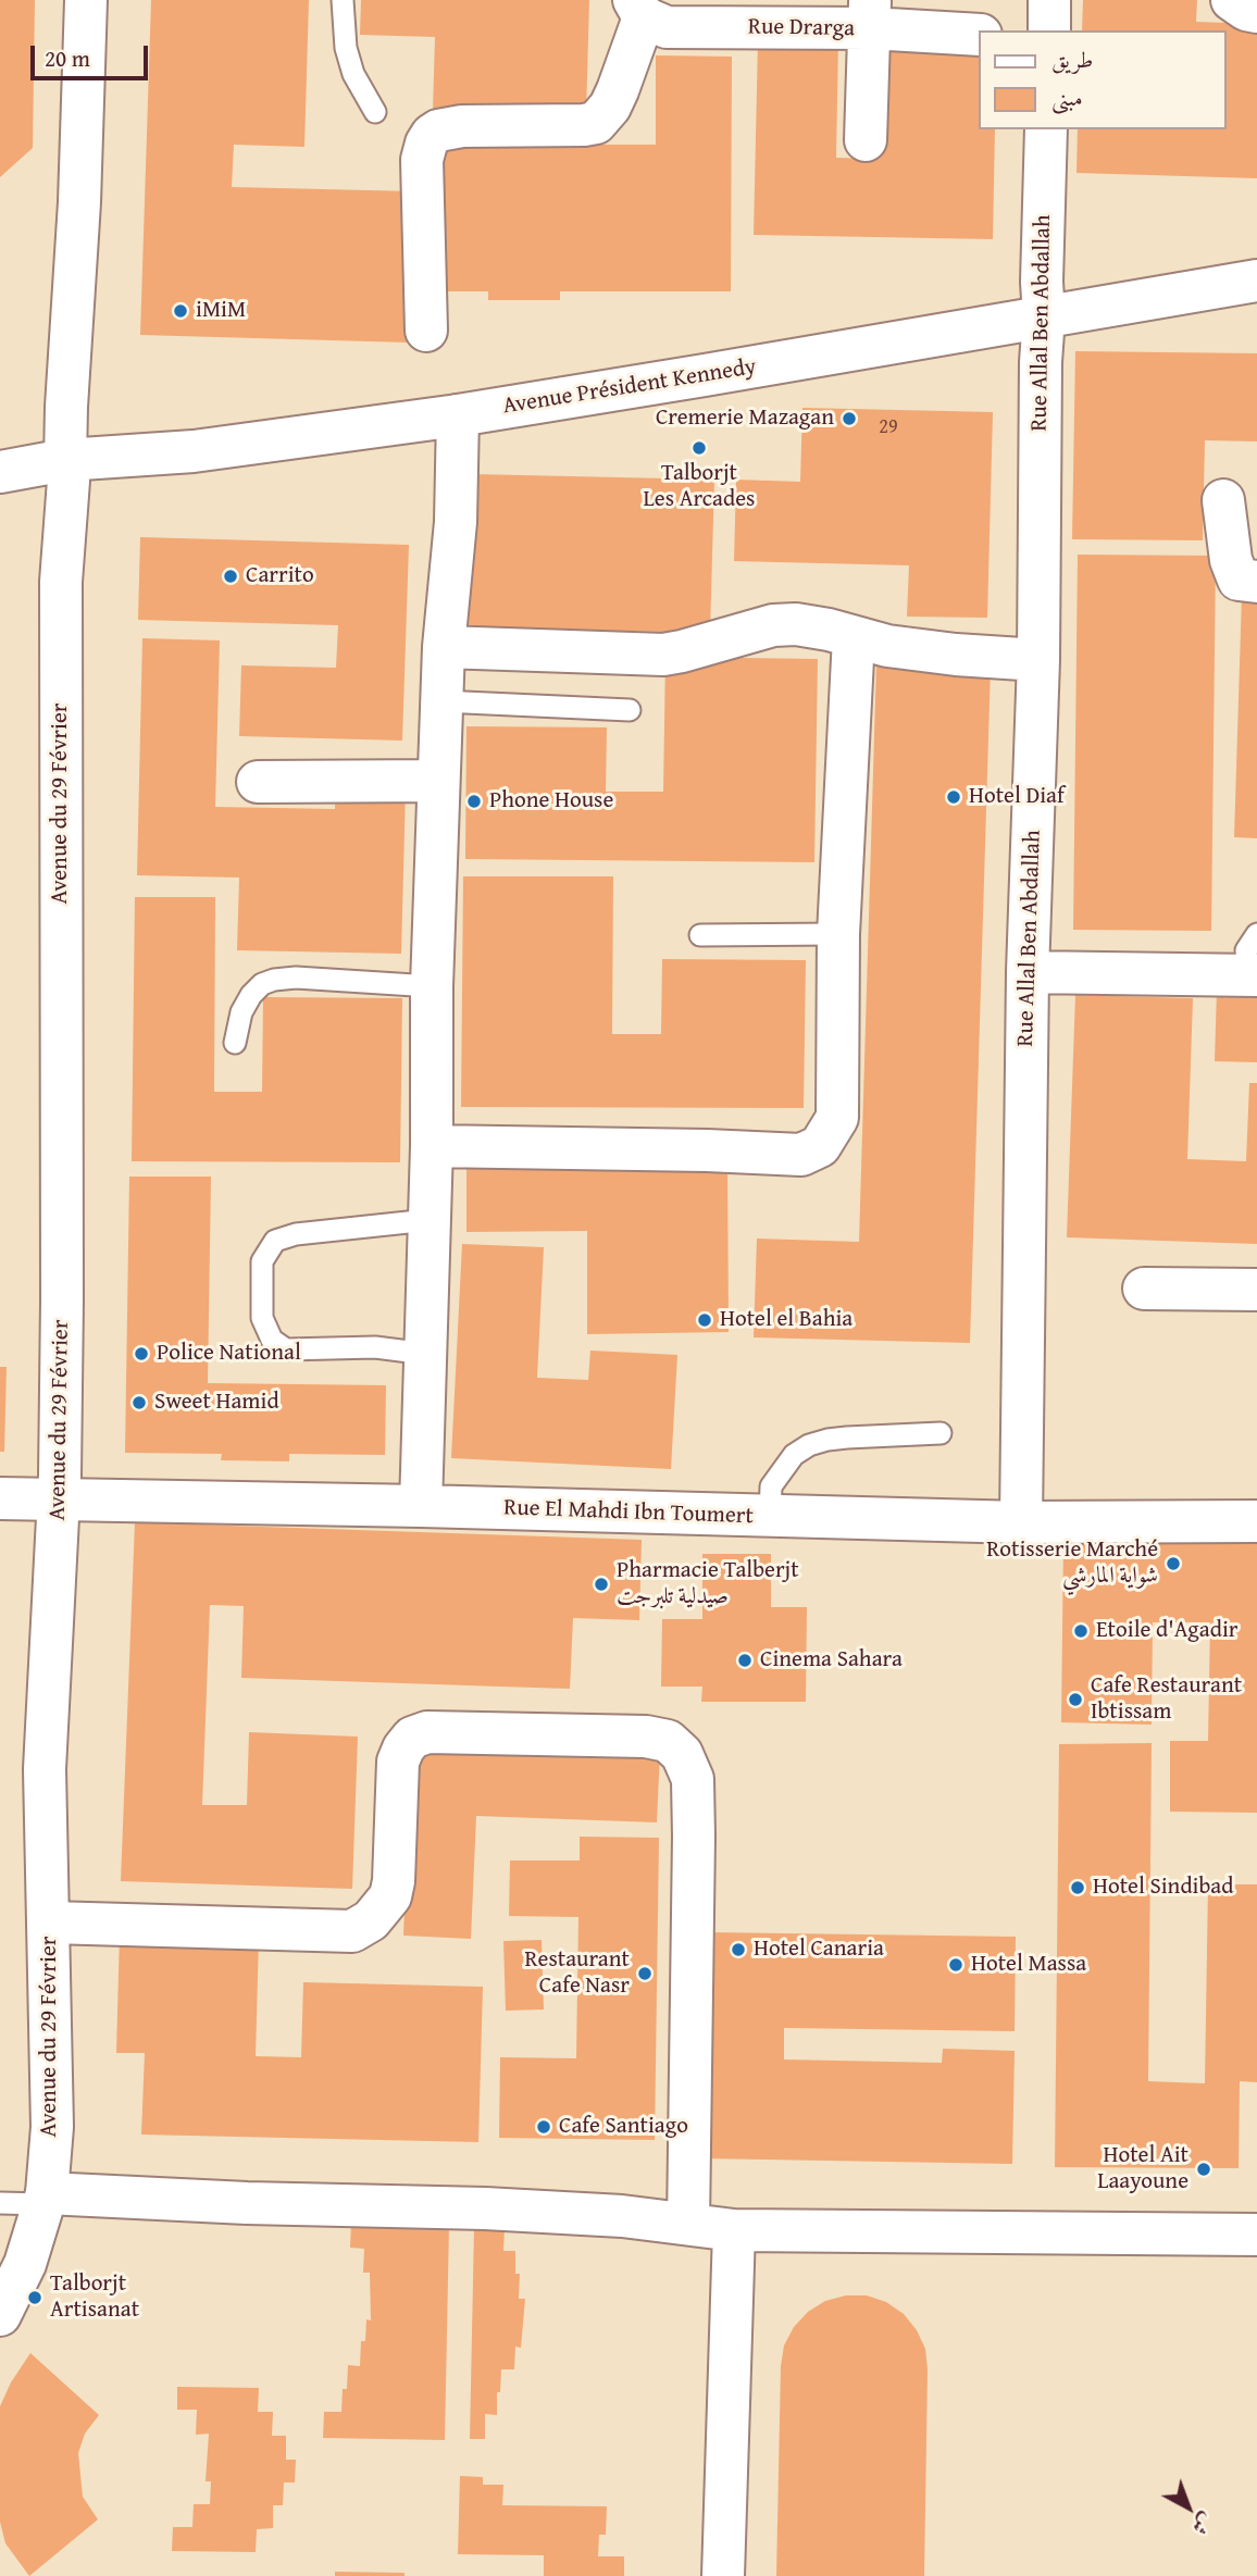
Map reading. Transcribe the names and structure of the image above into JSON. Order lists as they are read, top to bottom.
{
  "streets": {
    "street": [
      "Rue Drarga",
      "Rue Allal Ben Abdallah",
      "Avenue Président Kennedy",
      "Avenue du 29 Février",
      "Rue El Mahdi Ibn Toumert"
    ]
  },
  "crossings": [
    ["Rue Allal Ben Abdallah", "Avenue Président Kennedy"],
    ["Rue Allal Ben Abdallah", "Rue El Mahdi Ibn Toumert"],
    ["Avenue Président Kennedy", "Avenue du 29 Février"],
    ["Avenue du 29 Février", "Rue El Mahdi Ibn Toumert"]
  ],
  "places": [
    "iMiM",
    "Cremerie Mazagan",
    "Talborjt Les Arcades",
    "Carrito",
    "Hotel Diaf",
    "Phone House",
    "Hotel el Bahia",
    "Police National",
    "Sweet Hamid",
    "Rotisserie Marché شواية المارشي",
    "Pharmacie Talberjt صيدلية تلبرجت",
    "Etoile d'Agadir",
    "Cinema Sahara",
    "Cafe Restaurant Ibtissam",
    "Hotel Sindibad",
    "Hotel Canaria",
    "Hotel Massa",
    "Restaurant Cafe Nasr",
    "Cafe Santiago",
    "Hotel Ait Laayoune",
    "Talborjt Artisanat"
  ],
  "house_numbers": ["29"],
  "legend": ["طريق", "مبنى"],
  "scale_bar": "20 m",
  "north": "bottom right"
}
